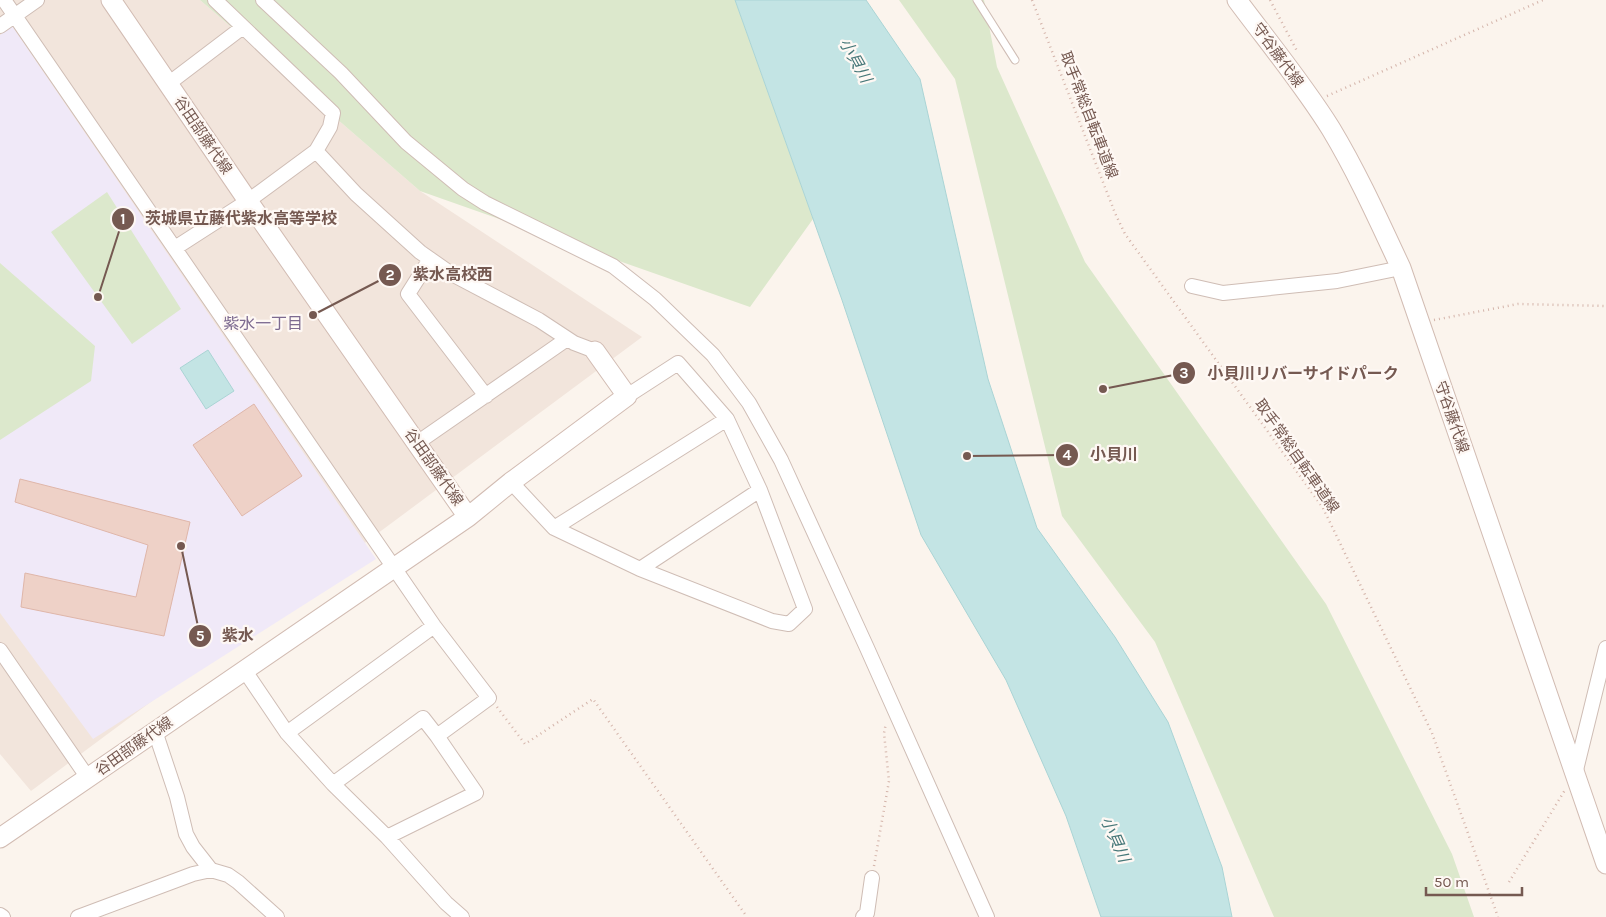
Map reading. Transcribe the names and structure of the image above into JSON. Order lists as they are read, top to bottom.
{
  "streets": {
    "main road": ["守谷藤代線", "谷田部藤代線"],
    "path": ["取手常総自転車道線"]
  },
  "districts": ["紫水一丁目"],
  "water": ["小貝川"],
  "places": [
    "茨城県立藤代紫水高等学校",
    "紫水高校西",
    "小貝川リバーサイドパーク",
    "小貝川",
    "紫水"
  ],
  "scale_bar": "50 m"
}
